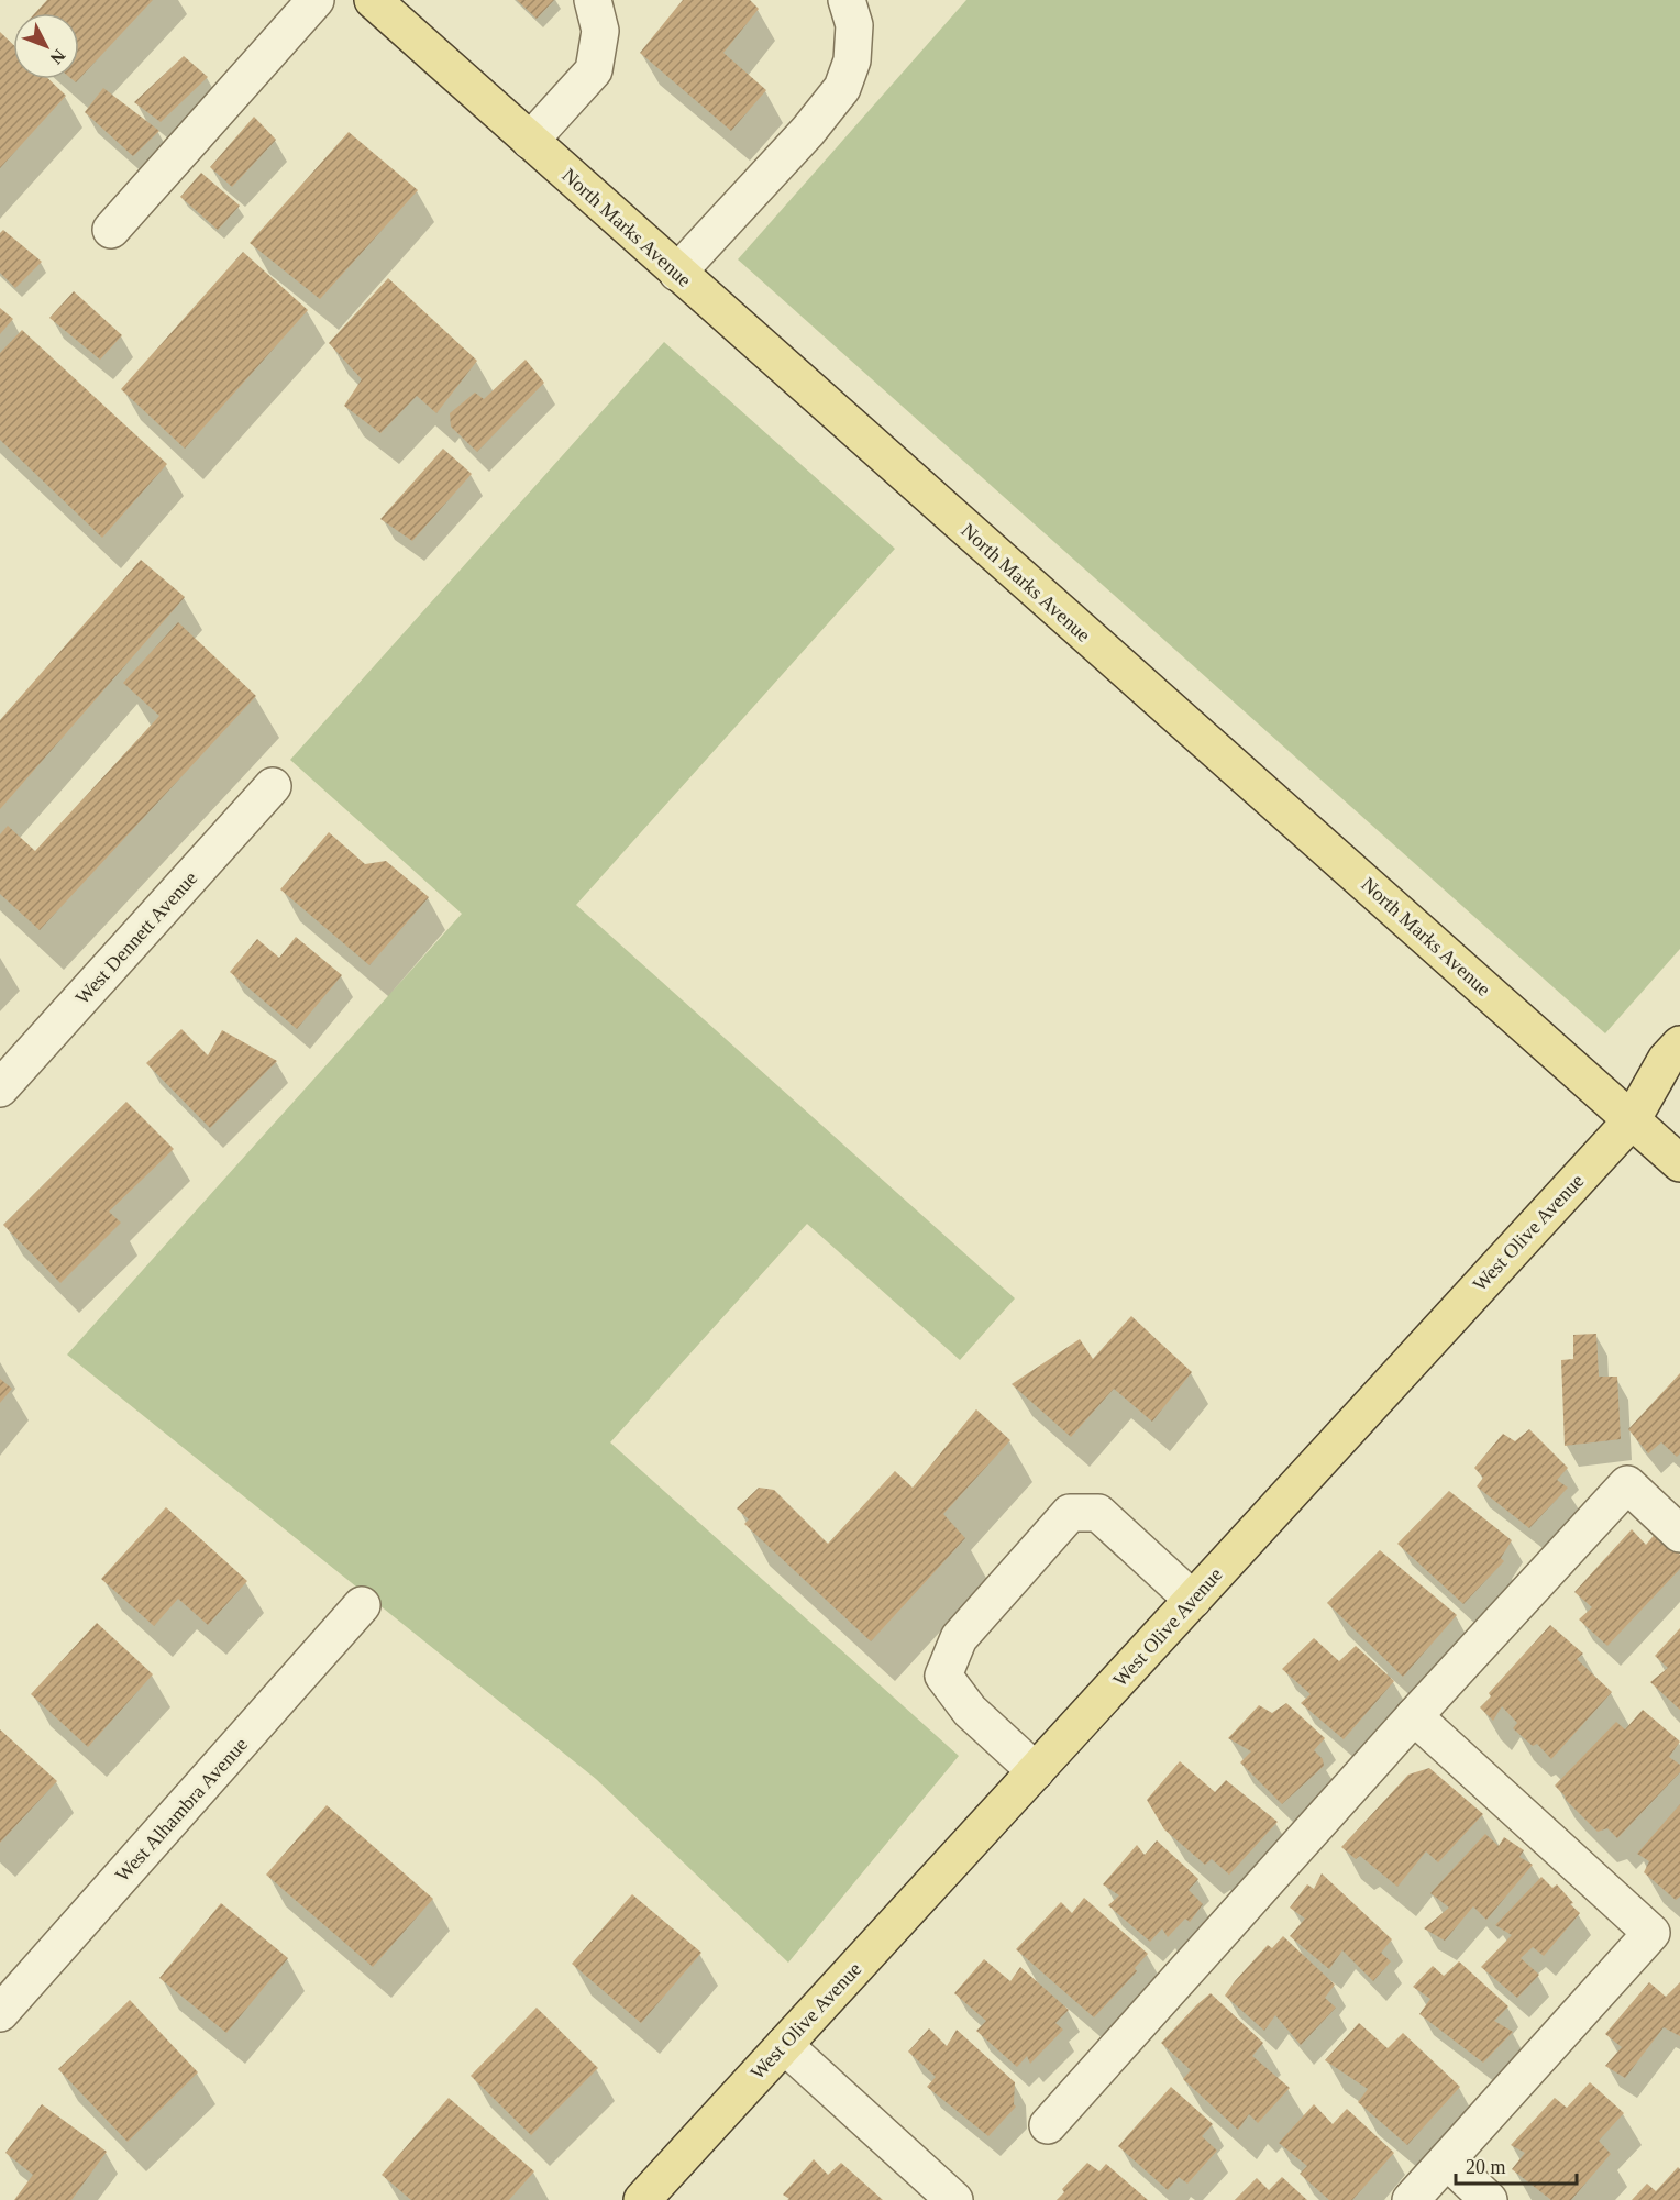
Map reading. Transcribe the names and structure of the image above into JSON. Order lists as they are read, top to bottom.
{
  "streets": {
    "main road": ["North Marks Avenue", "West Olive Avenue"],
    "street": ["West Dennett Avenue", "West Alhambra Avenue"]
  },
  "crossings": [
    ["North Marks Avenue", "West Olive Avenue"]
  ],
  "scale_bar": "20 m",
  "north": "bottom right"
}
